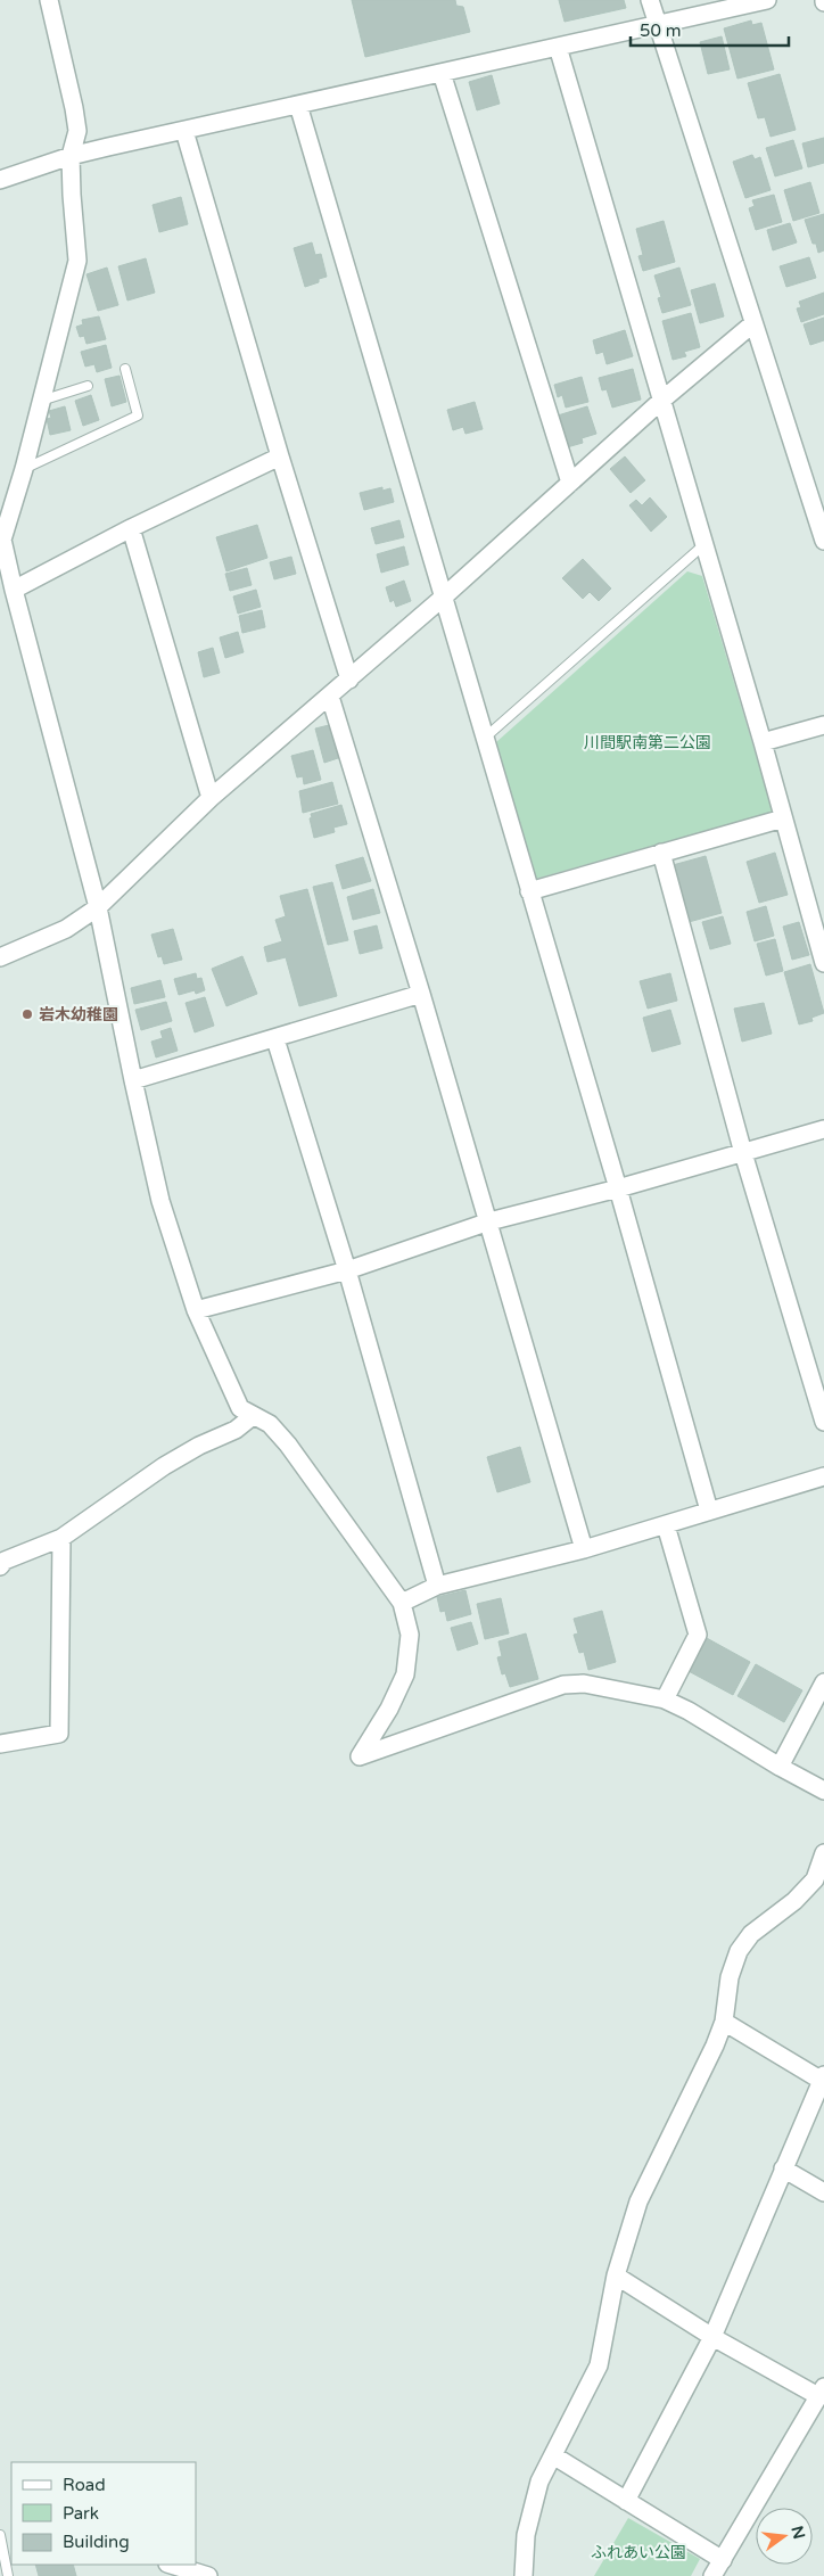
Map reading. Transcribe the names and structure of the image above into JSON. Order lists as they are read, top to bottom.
{
  "parks": ["川間駅南第二公園", "ふれあい公園"],
  "places": ["岩木幼稚園"],
  "legend": ["Road", "Park", "Building"],
  "scale_bar": "50 m",
  "north": "right"
}
